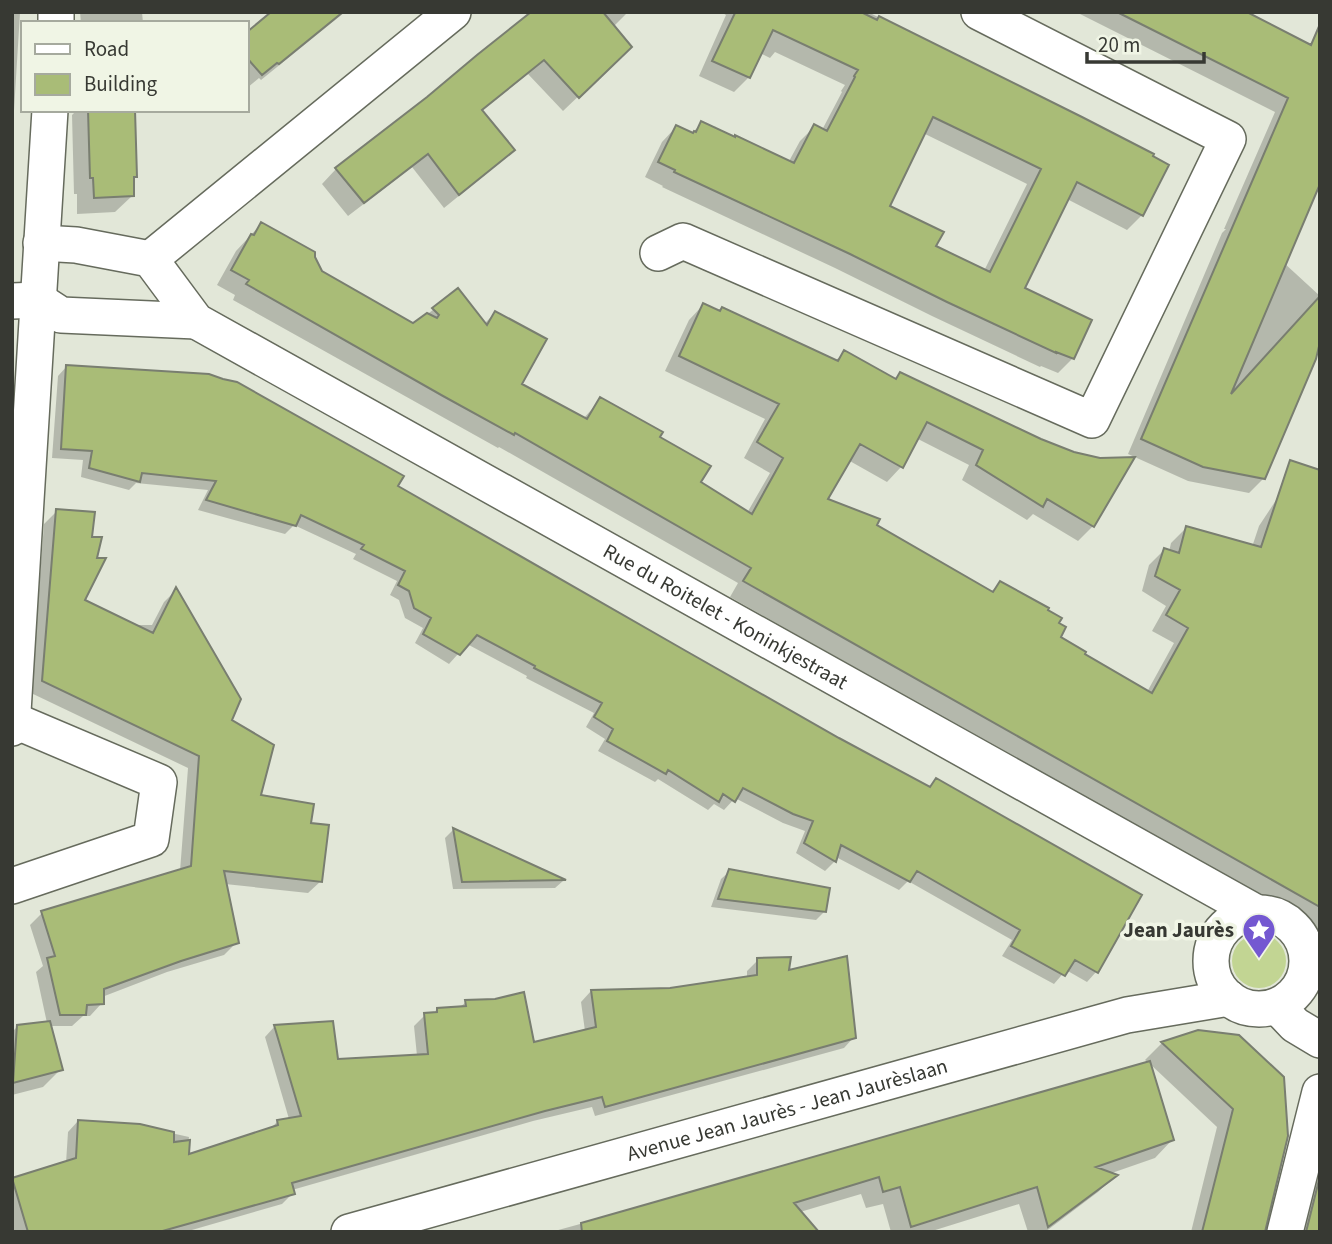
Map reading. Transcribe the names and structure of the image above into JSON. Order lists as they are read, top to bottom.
{
  "streets": {
    "street": ["Rue du Roitelet - Koninkjestraat", "Avenue Jean Jaurès - Jean Jaurèslaan"]
  },
  "crossings": [
    ["Rue du Roitelet - Koninkjestraat", "Avenue Jean Jaurès - Jean Jaurèslaan"]
  ],
  "places": {
    "place": ["Jean Jaurès"]
  },
  "legend": ["Road", "Building"],
  "scale_bar": "20 m"
}
